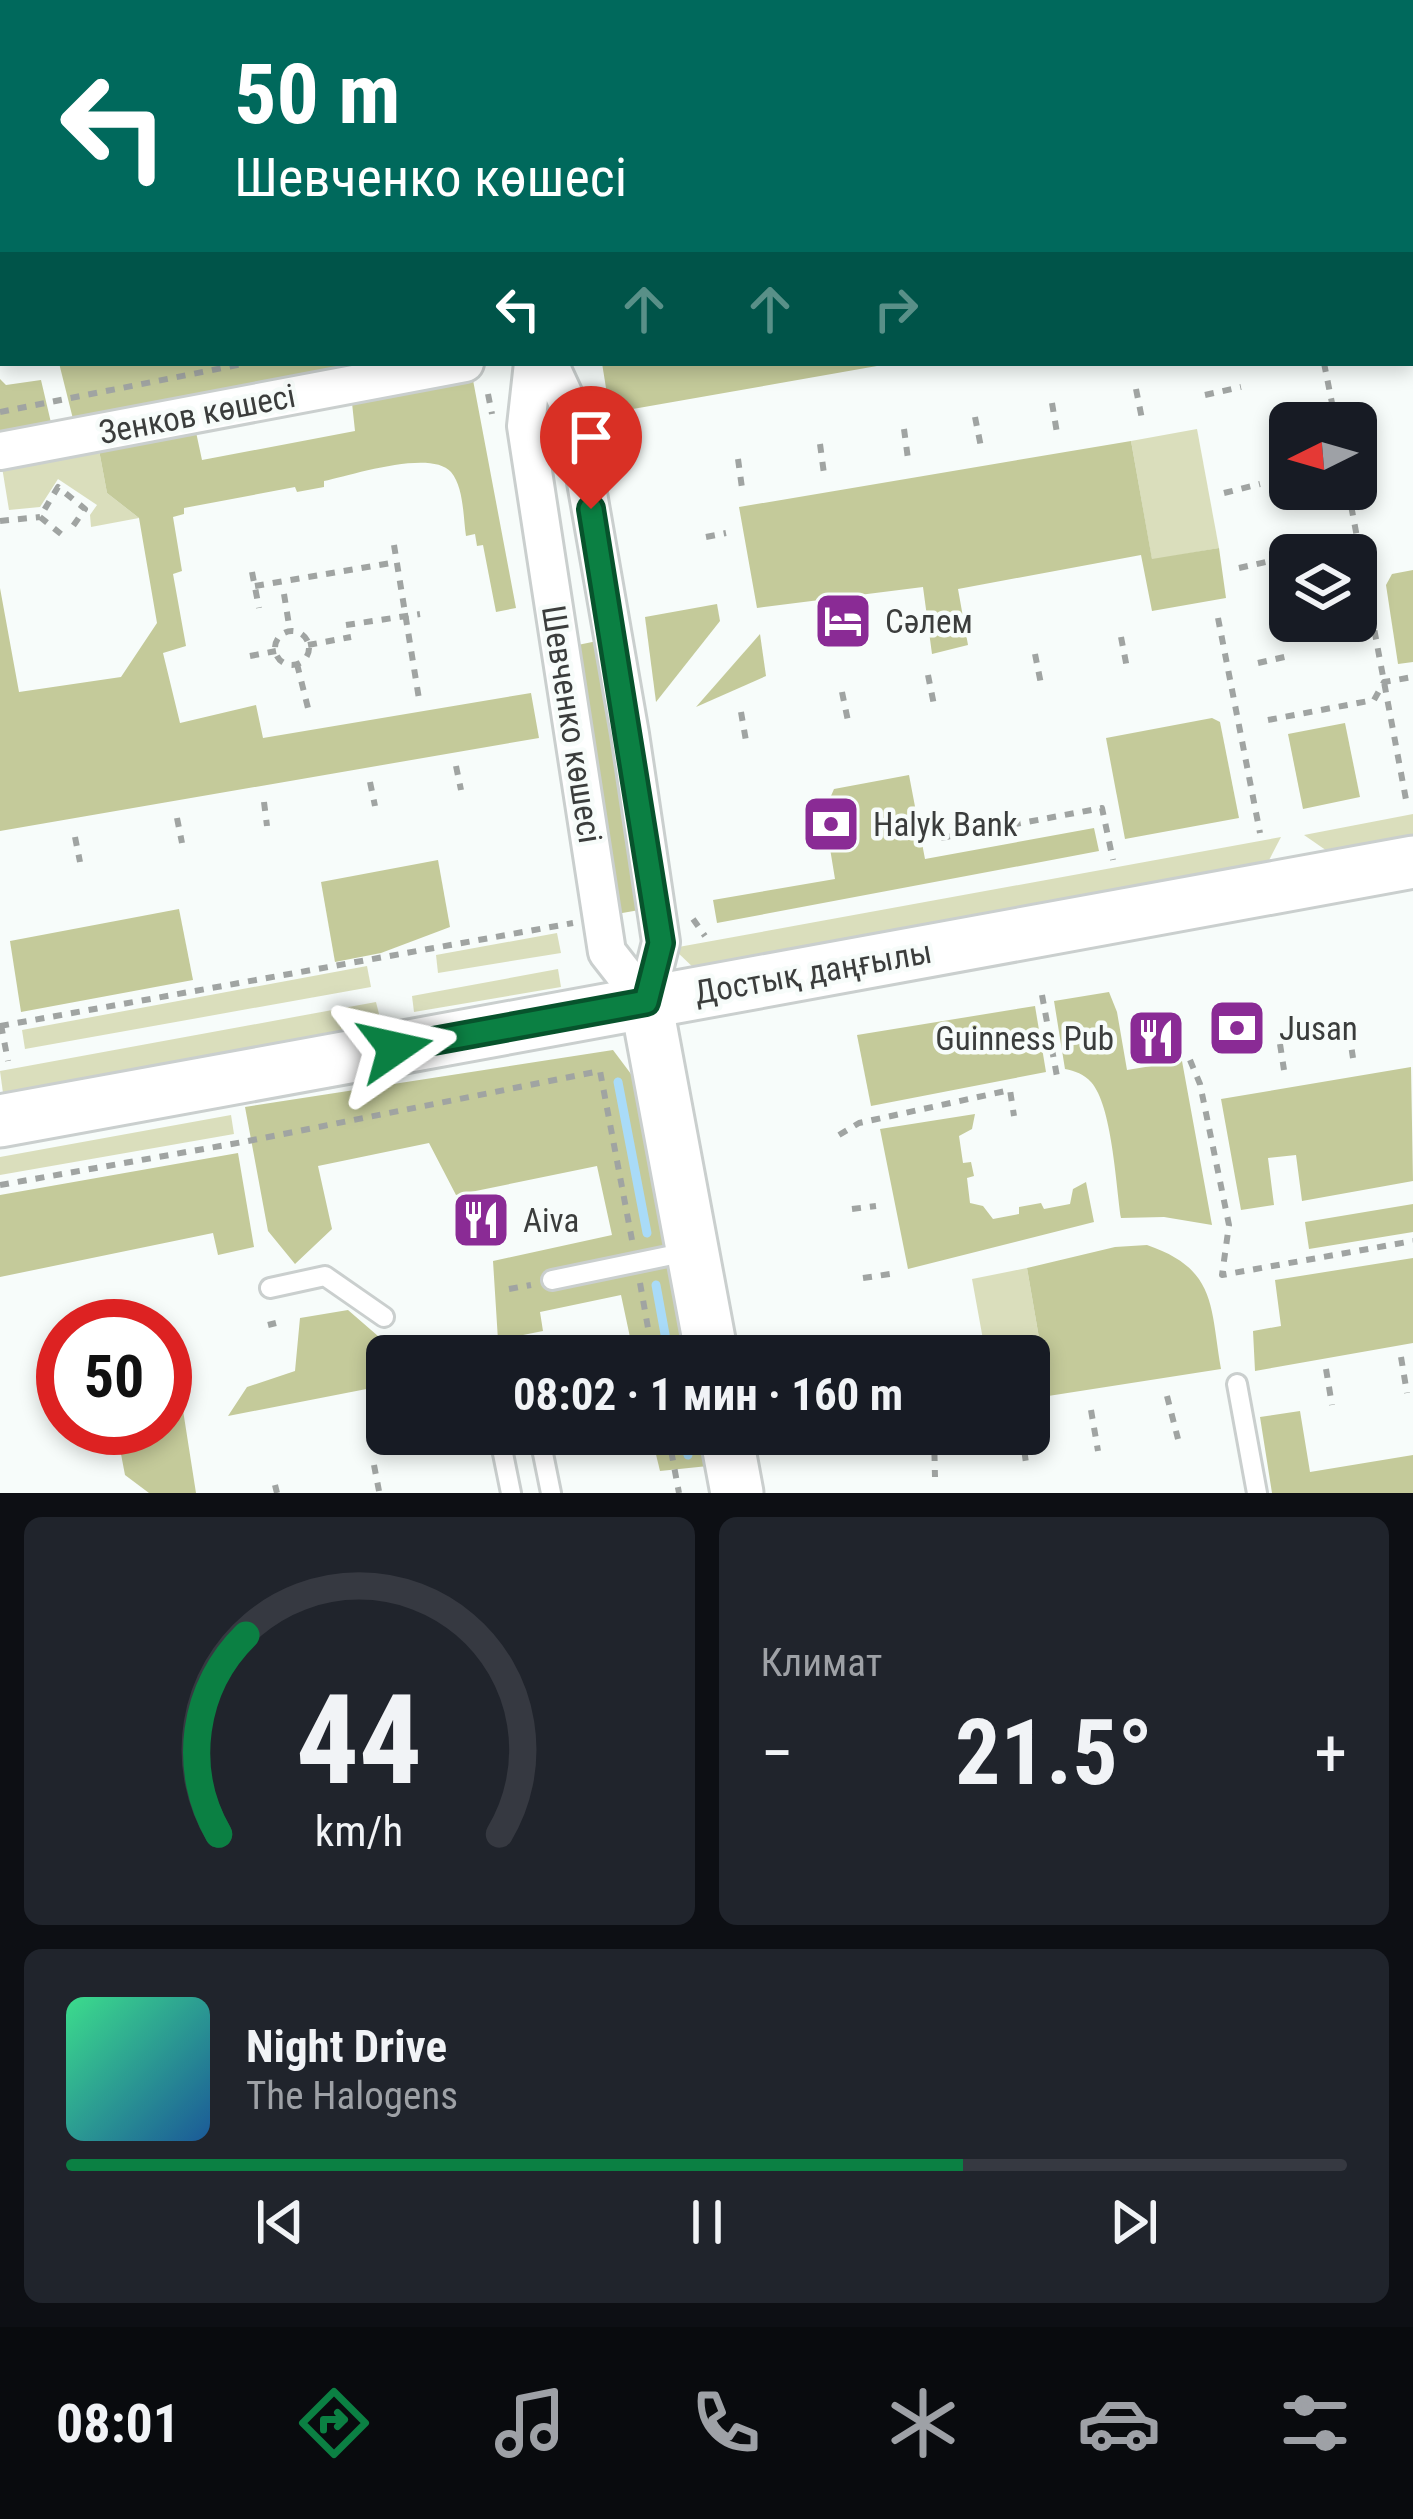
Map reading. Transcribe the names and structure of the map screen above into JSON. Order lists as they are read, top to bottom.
{
  "streets": {
    "main road": ["Шевченко көшесі", "Достық даңғылы"],
    "street": ["Зенков көшесі"]
  },
  "crossings": [
    ["Шевченко көшесі", "Достық даңғылы"]
  ],
  "places": {
    "hotel": ["Сәлем"],
    "bank": ["Halyk Bank", "Jusan"],
    "restaurant": ["Guinness Pub", "Aiva"]
  },
  "north": "left",
  "page": {
    "turn": ["50 m", "Шевченко көшесі"],
    "limit": "50",
    "trip": "08:02 · 1 мин · 160 m",
    "tile": "Климат",
    "heat": ["−", "21.5°", "+"],
    "song": ["Night Drive", "The Halogens"],
    "tabs": "08:01",
    "gauge": ["44", "km/h"]
  }
}
